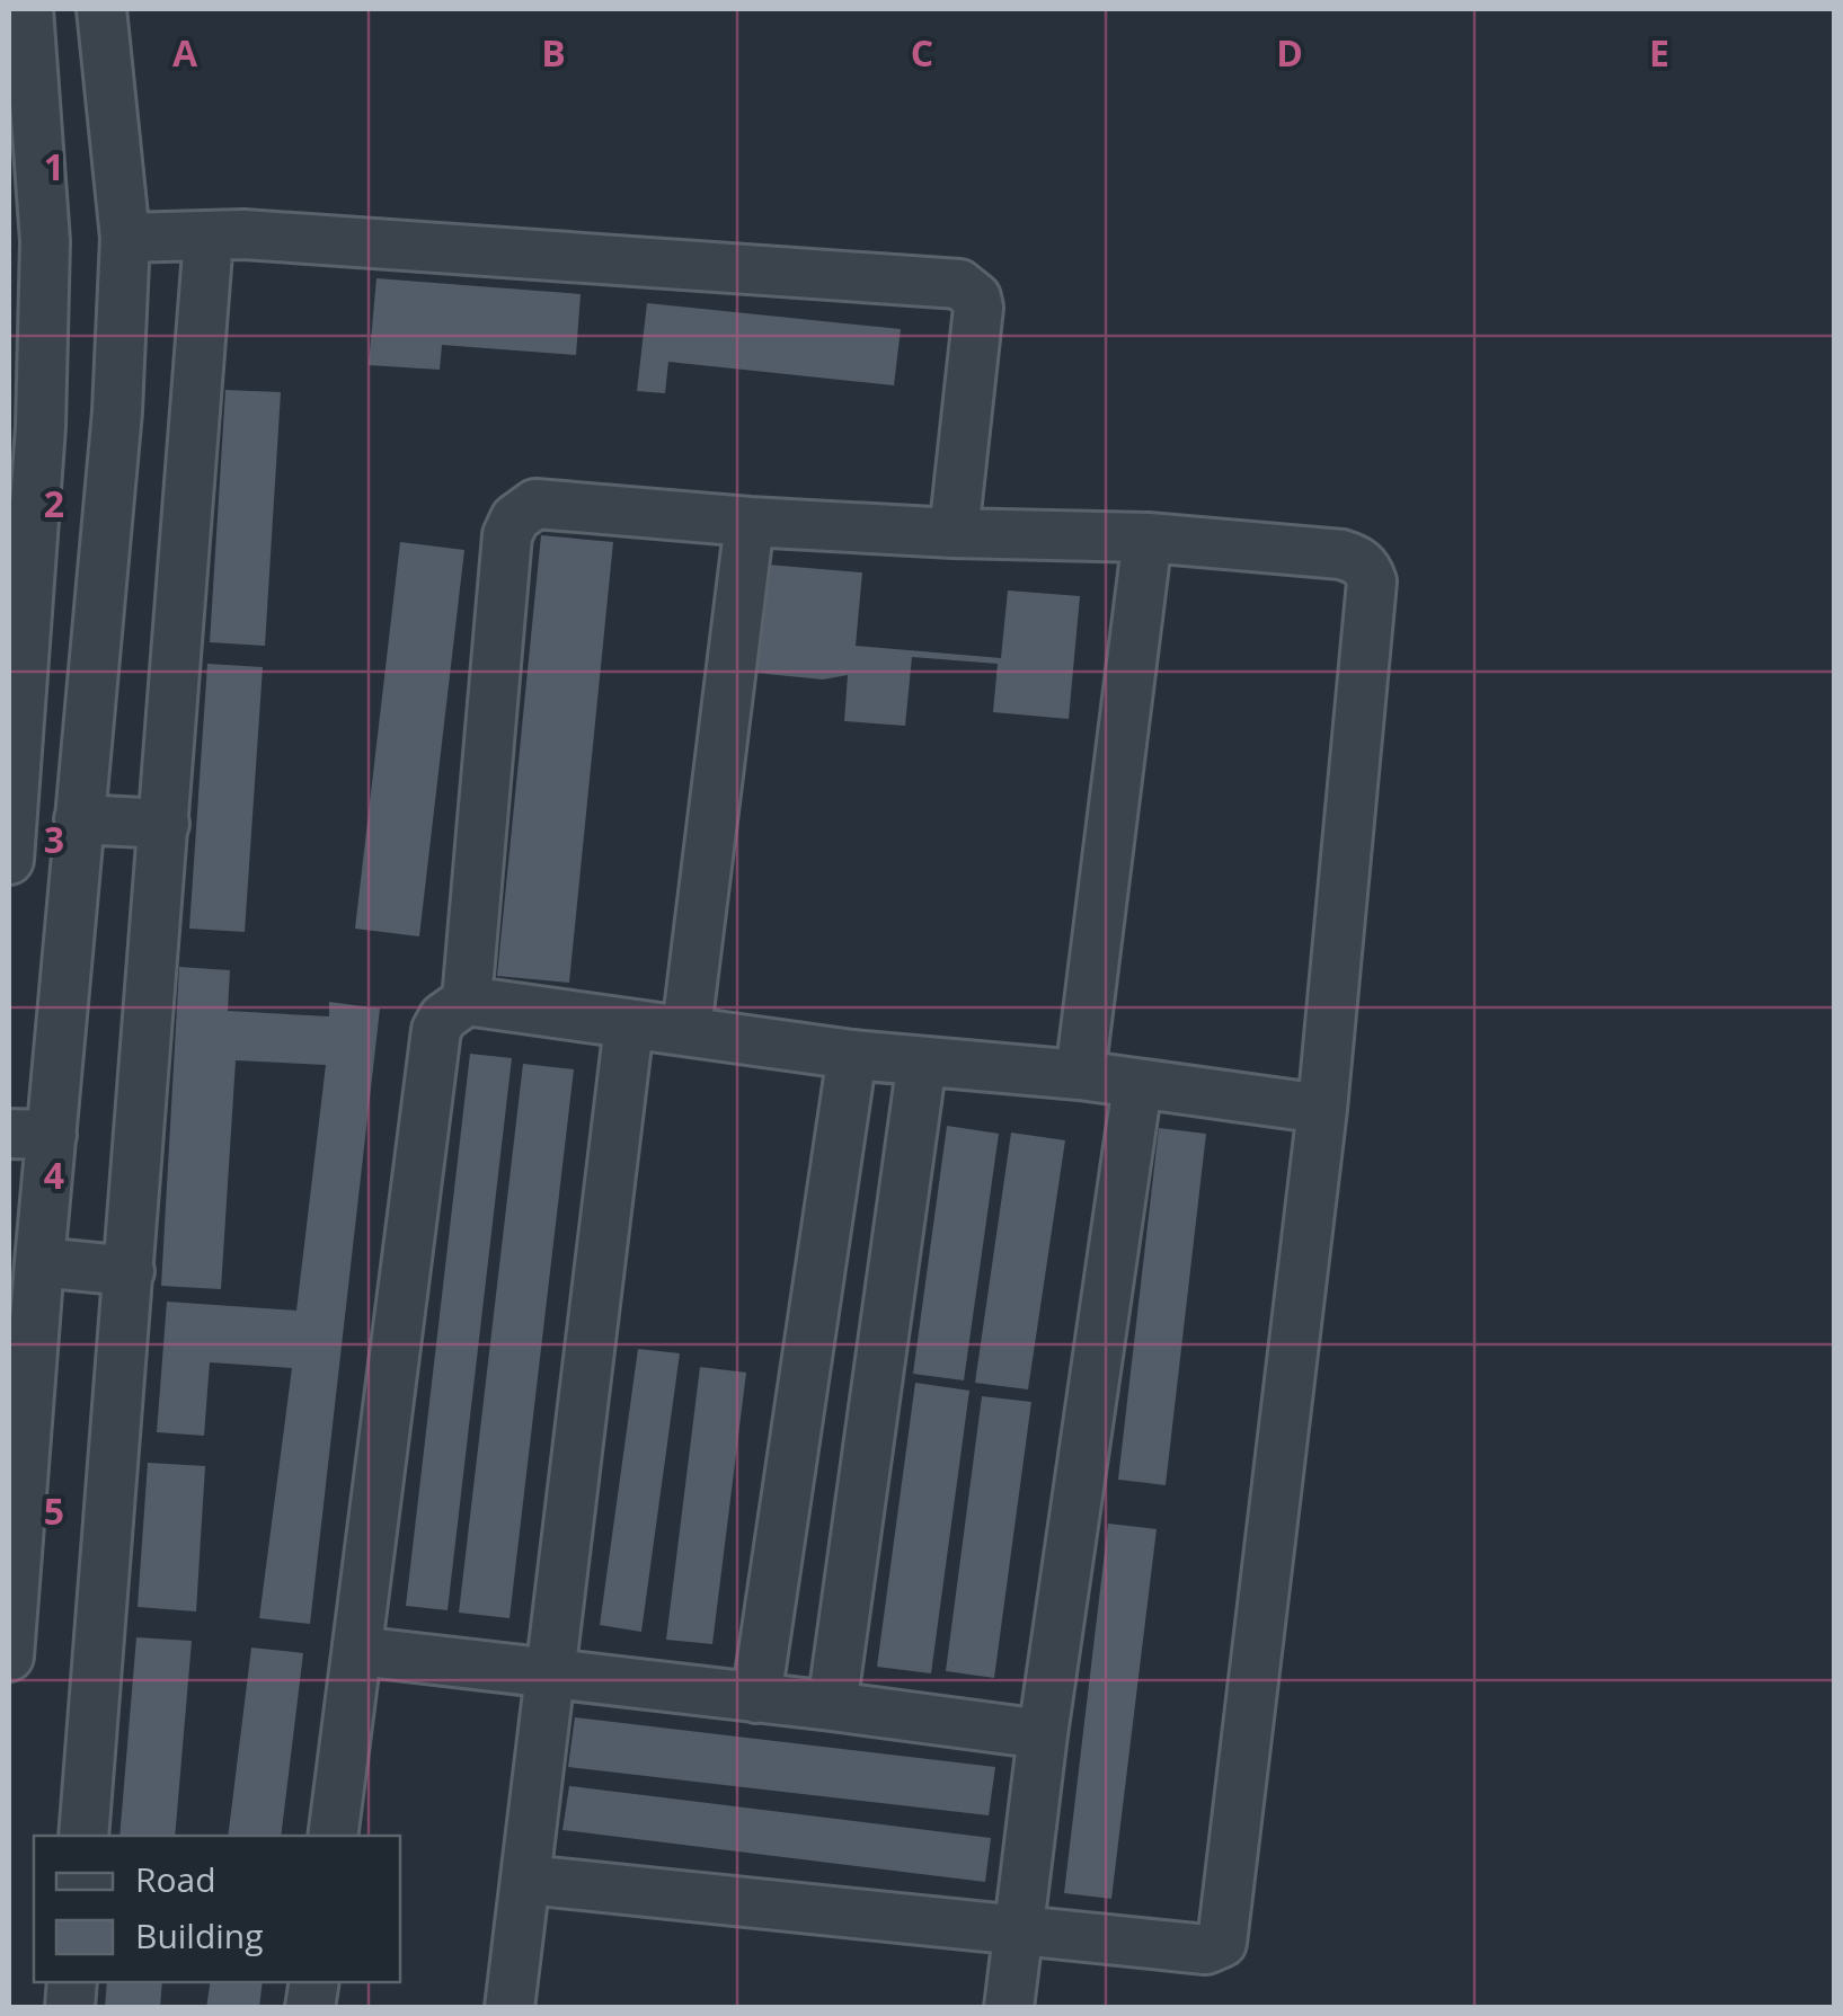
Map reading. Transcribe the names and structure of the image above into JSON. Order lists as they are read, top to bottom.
{
  "legend": ["Road", "Building"],
  "grid": {
    "columns": [
      "A",
      "B",
      "C",
      "D",
      "E"
    ],
    "rows": [
      "1",
      "2",
      "3",
      "4",
      "5"
    ]
  }
}
